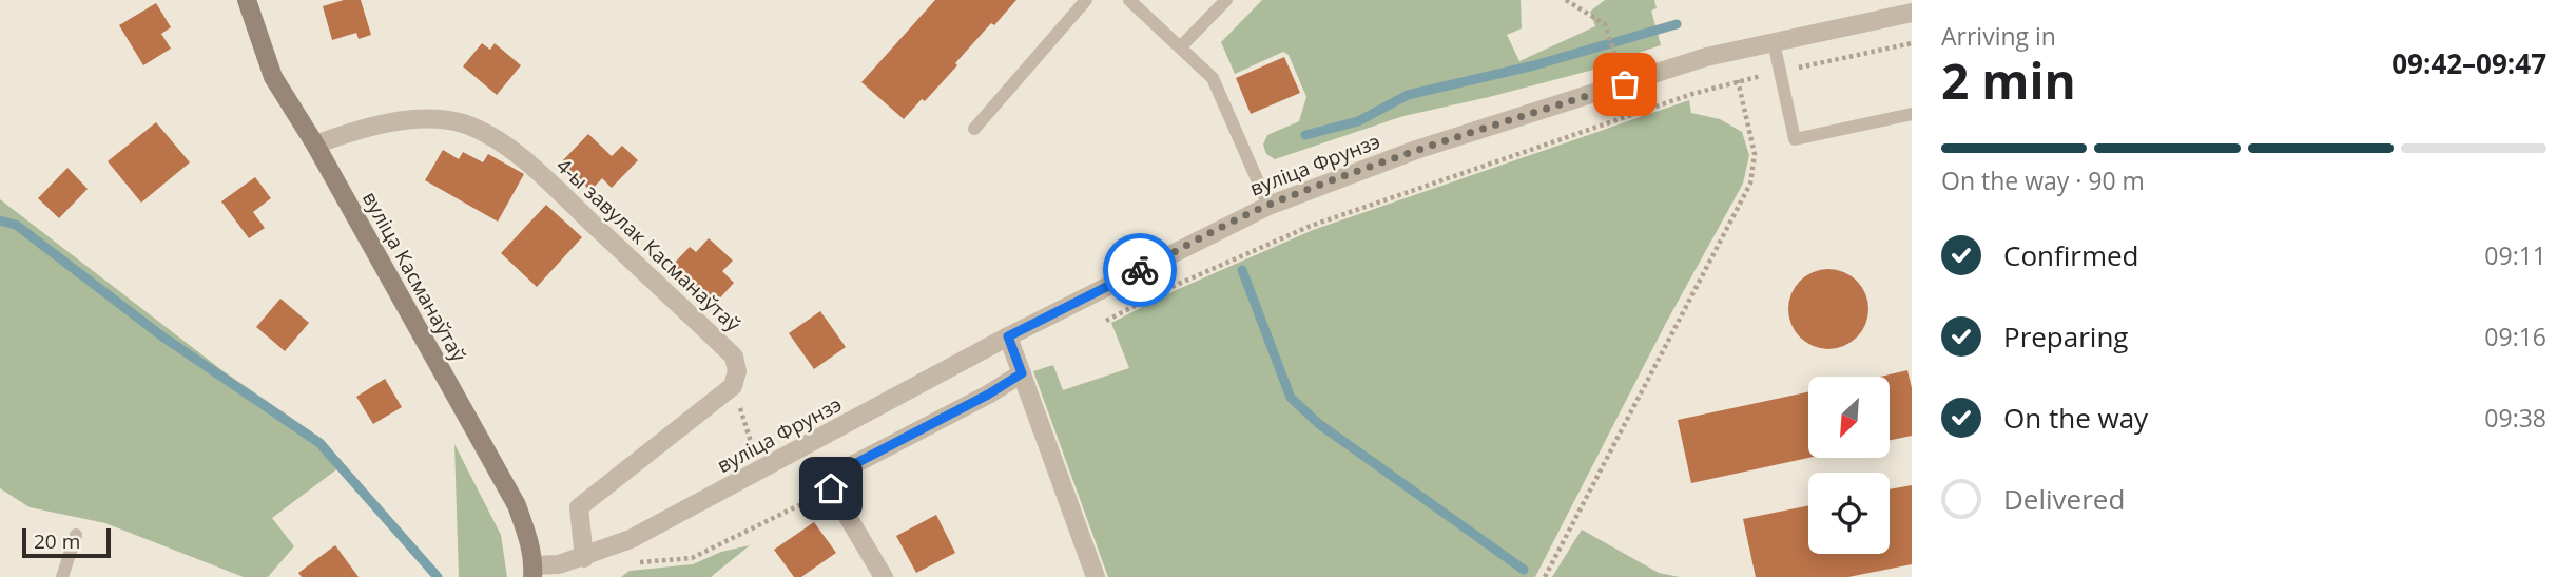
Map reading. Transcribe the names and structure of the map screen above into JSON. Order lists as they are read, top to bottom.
{
  "streets": {
    "main road": ["вуліца Касманаўтаў"],
    "street": ["вуліца Фрунзэ", "4-ы завулак Касманаўтаў"]
  },
  "crossings": [
    ["вуліца Фрунзэ", "4-ы завулак Касманаўтаў"],
    ["вуліца Фрунзэ", "вуліца Касманаўтаў"],
    ["4-ы завулак Касманаўтаў", "вуліца Касманаўтаў"]
  ],
  "scale_bar": "20 m",
  "north": "bottom left",
  "page": {
    "heading": ["2 min", "Arriving in", "09:42–09:47"],
    "bar": "On the way · 90 m",
    "list": [
      ["Confirmed", "09:11"],
      ["Preparing", "09:16"],
      ["On the way", "09:38"],
      "Delivered"
    ],
    "scale": "20 m"
  }
}
